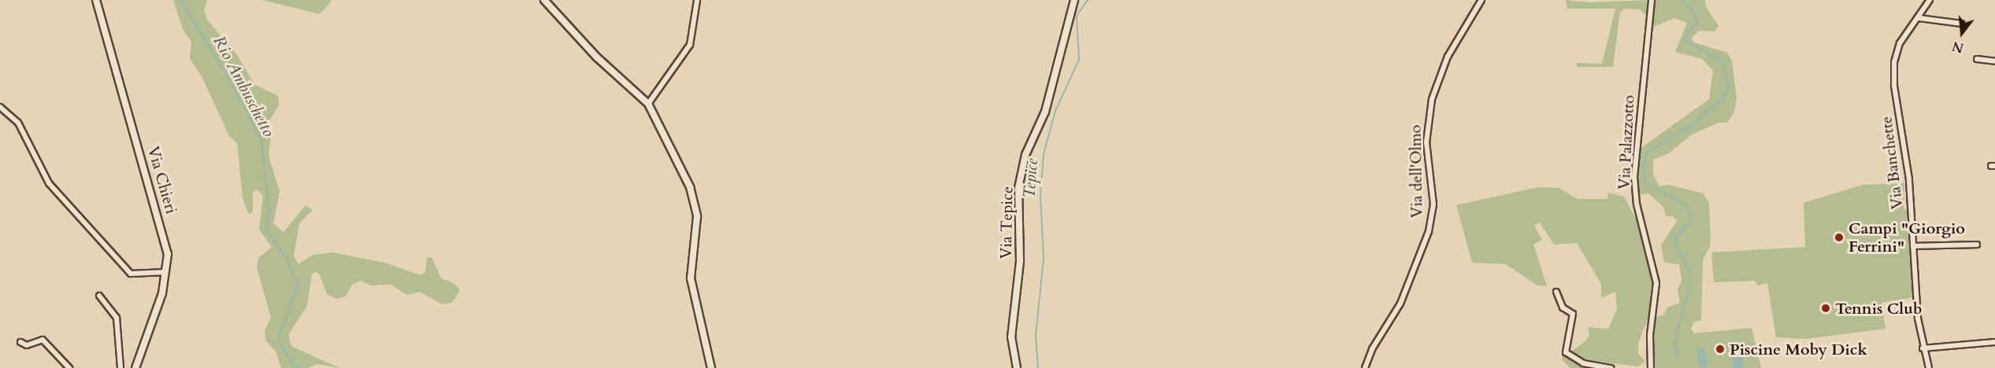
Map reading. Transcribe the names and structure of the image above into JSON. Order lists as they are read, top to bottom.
{
  "streets": {
    "street": [
      "Via Palazzotto",
      "Via Banchette",
      "Via dell'Olmo",
      "Via Chieri",
      "Via Tepice"
    ]
  },
  "water": ["Rio Ambuschetto", "Tepice"],
  "places": ["Campi \"Giorgio Ferrini\"", "Tennis Club", "Piscine Moby Dick"],
  "north": "bottom"
}
